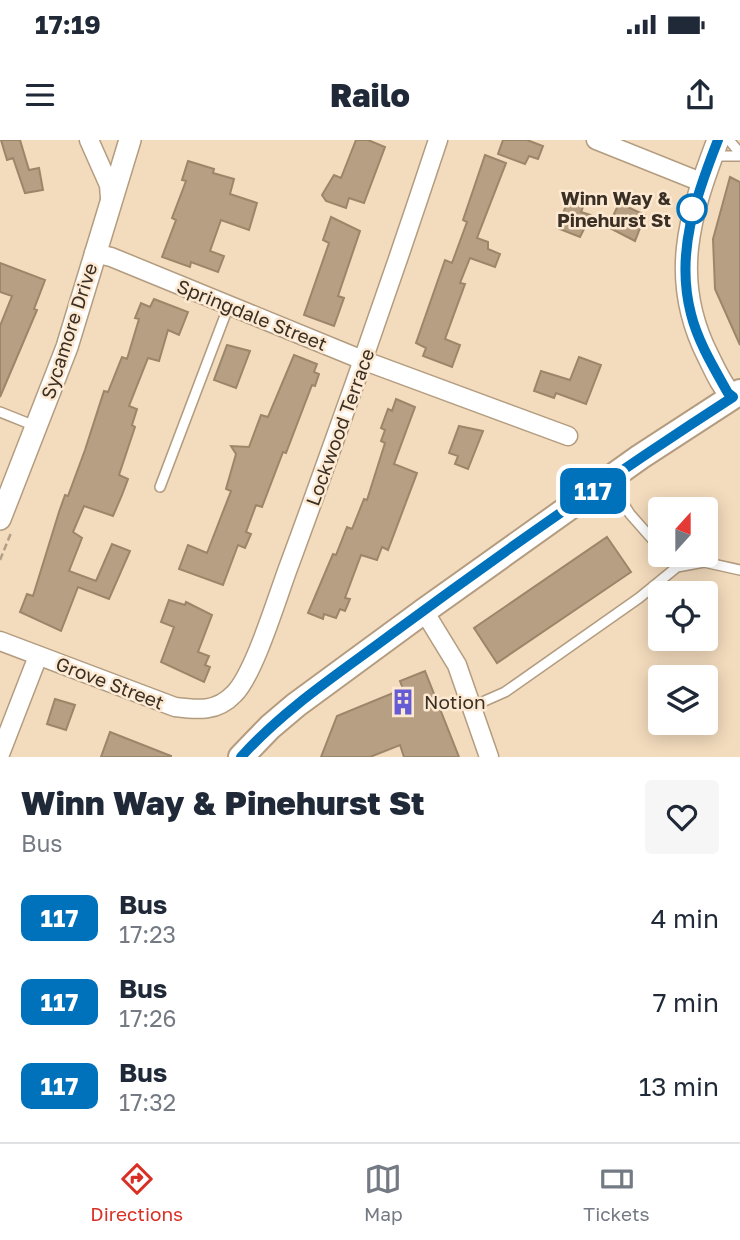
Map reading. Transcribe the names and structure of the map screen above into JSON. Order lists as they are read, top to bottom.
{
  "streets": {
    "street": [
      "Springdale Street",
      "Sycamore Drive",
      "Lockwood Terrace",
      "Grove Street"
    ]
  },
  "crossings": [
    ["Springdale Street", "Sycamore Drive"],
    ["Springdale Street", "Lockwood Terrace"],
    ["Lockwood Terrace", "Grove Street"]
  ],
  "places": {
    "other": ["Winn Way & Pinehurst St"],
    "building": ["Notion"]
  },
  "lines": ["bus line 117"],
  "north": "top",
  "page": {
    "status": "17:19",
    "header": "Railo",
    "on_map": "117",
    "heading": ["Winn Way & Pinehurst St", "Bus"],
    "list": [
      {
        "mark": "117",
        "name": "Bus",
        "note": "17:23",
        "value": "4 min"
      },
      {
        "mark": "117",
        "name": "Bus",
        "note": "17:26",
        "value": "7 min"
      },
      {
        "mark": "117",
        "name": "Bus",
        "note": "17:32",
        "value": "13 min"
      }
    ],
    "tabs": ["Directions", "Map", "Tickets"]
  }
}
